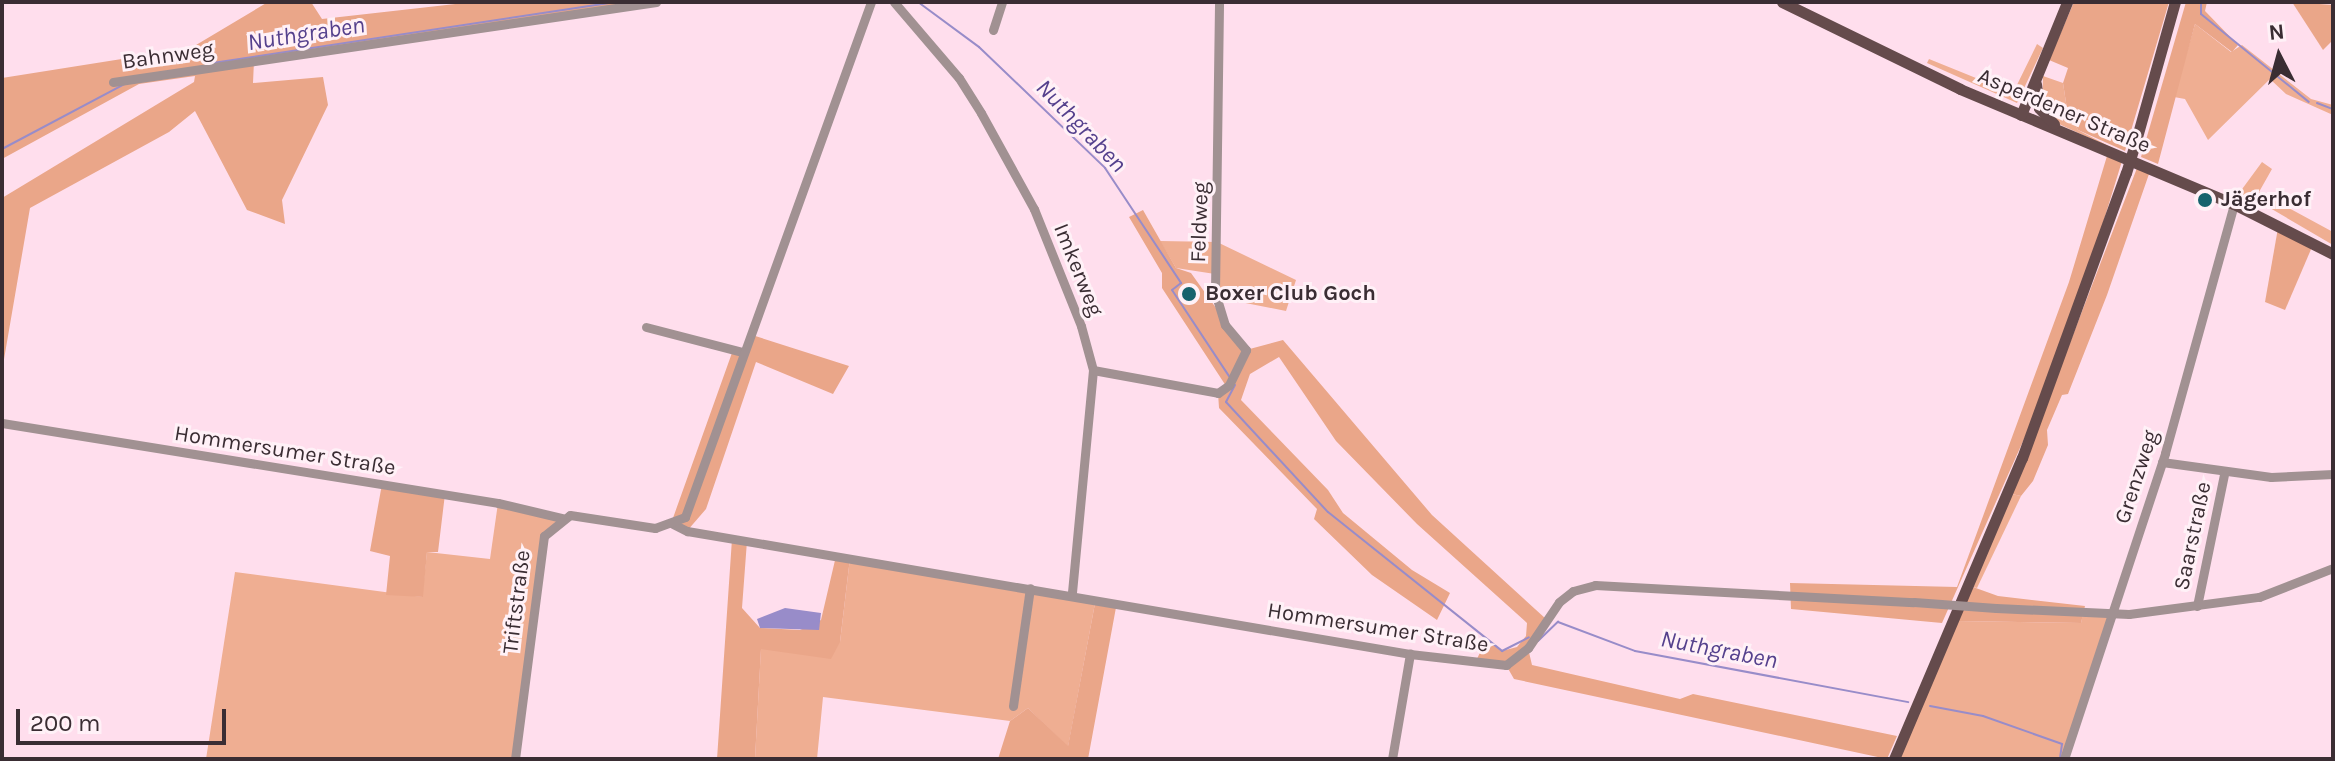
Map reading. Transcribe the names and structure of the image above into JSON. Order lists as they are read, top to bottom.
{
  "streets": {
    "main road": ["Asperdener Straße"],
    "street": [
      "Bahnweg",
      "Feldweg",
      "Imkerweg",
      "Hommersumer Straße",
      "Grenzweg",
      "Saarstraße",
      "Triftstraße"
    ]
  },
  "crossings": [
    ["Asperdener Straße", "Grenzweg"],
    ["Feldweg", "Imkerweg"],
    ["Imkerweg", "Hommersumer Straße"],
    ["Hommersumer Straße", "Grenzweg"],
    ["Hommersumer Straße", "Saarstraße"],
    ["Hommersumer Straße", "Triftstraße"]
  ],
  "water": ["Nuthgraben"],
  "places": ["Jägerhof", "Boxer Club Goch"],
  "scale_bar": "200 m",
  "north": "top"
}
